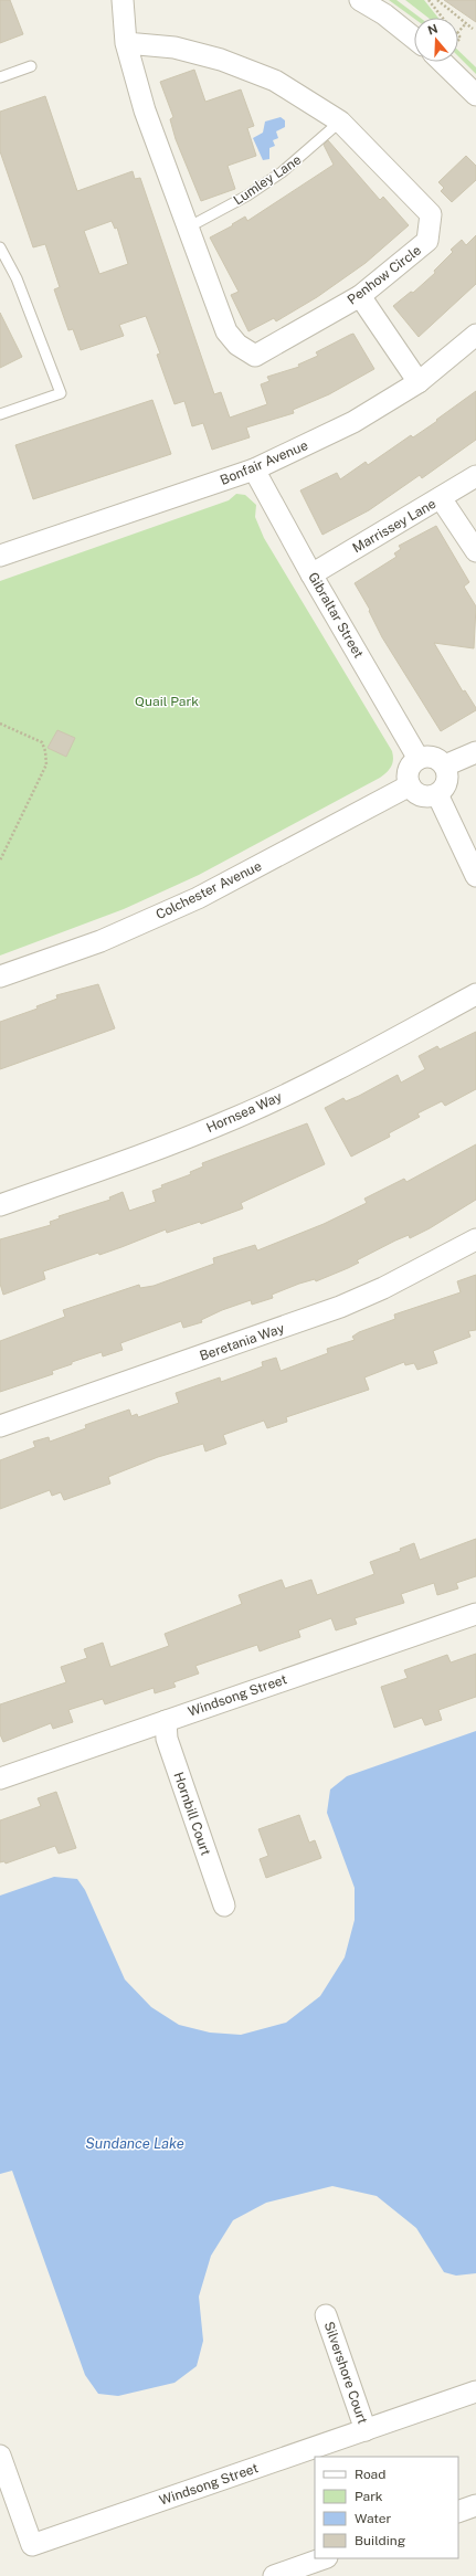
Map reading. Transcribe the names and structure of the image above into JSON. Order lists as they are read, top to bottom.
{
  "streets": {
    "street": [
      "Penhow Circle",
      "Bonfair Avenue",
      "Marrissey Lane",
      "Gibraltar Street",
      "Colchester Avenue",
      "Hornsea Way",
      "Beretania Way",
      "Windsong Street",
      "Hornbill Court",
      "Silvershore Court"
    ],
    "lane": ["Lumley Lane"]
  },
  "crossings": [
    ["Lumley Lane", "Penhow Circle"],
    ["Bonfair Avenue", "Gibraltar Street"],
    ["Marrissey Lane", "Gibraltar Street"],
    ["Gibraltar Street", "Colchester Avenue"],
    ["Windsong Street", "Hornbill Court"],
    ["Windsong Street", "Silvershore Court"]
  ],
  "water": ["Sundance Lake"],
  "parks": ["Quail Park"],
  "legend": [
    "Road",
    "Park",
    "Water",
    "Building"
  ],
  "north": "top"
}
